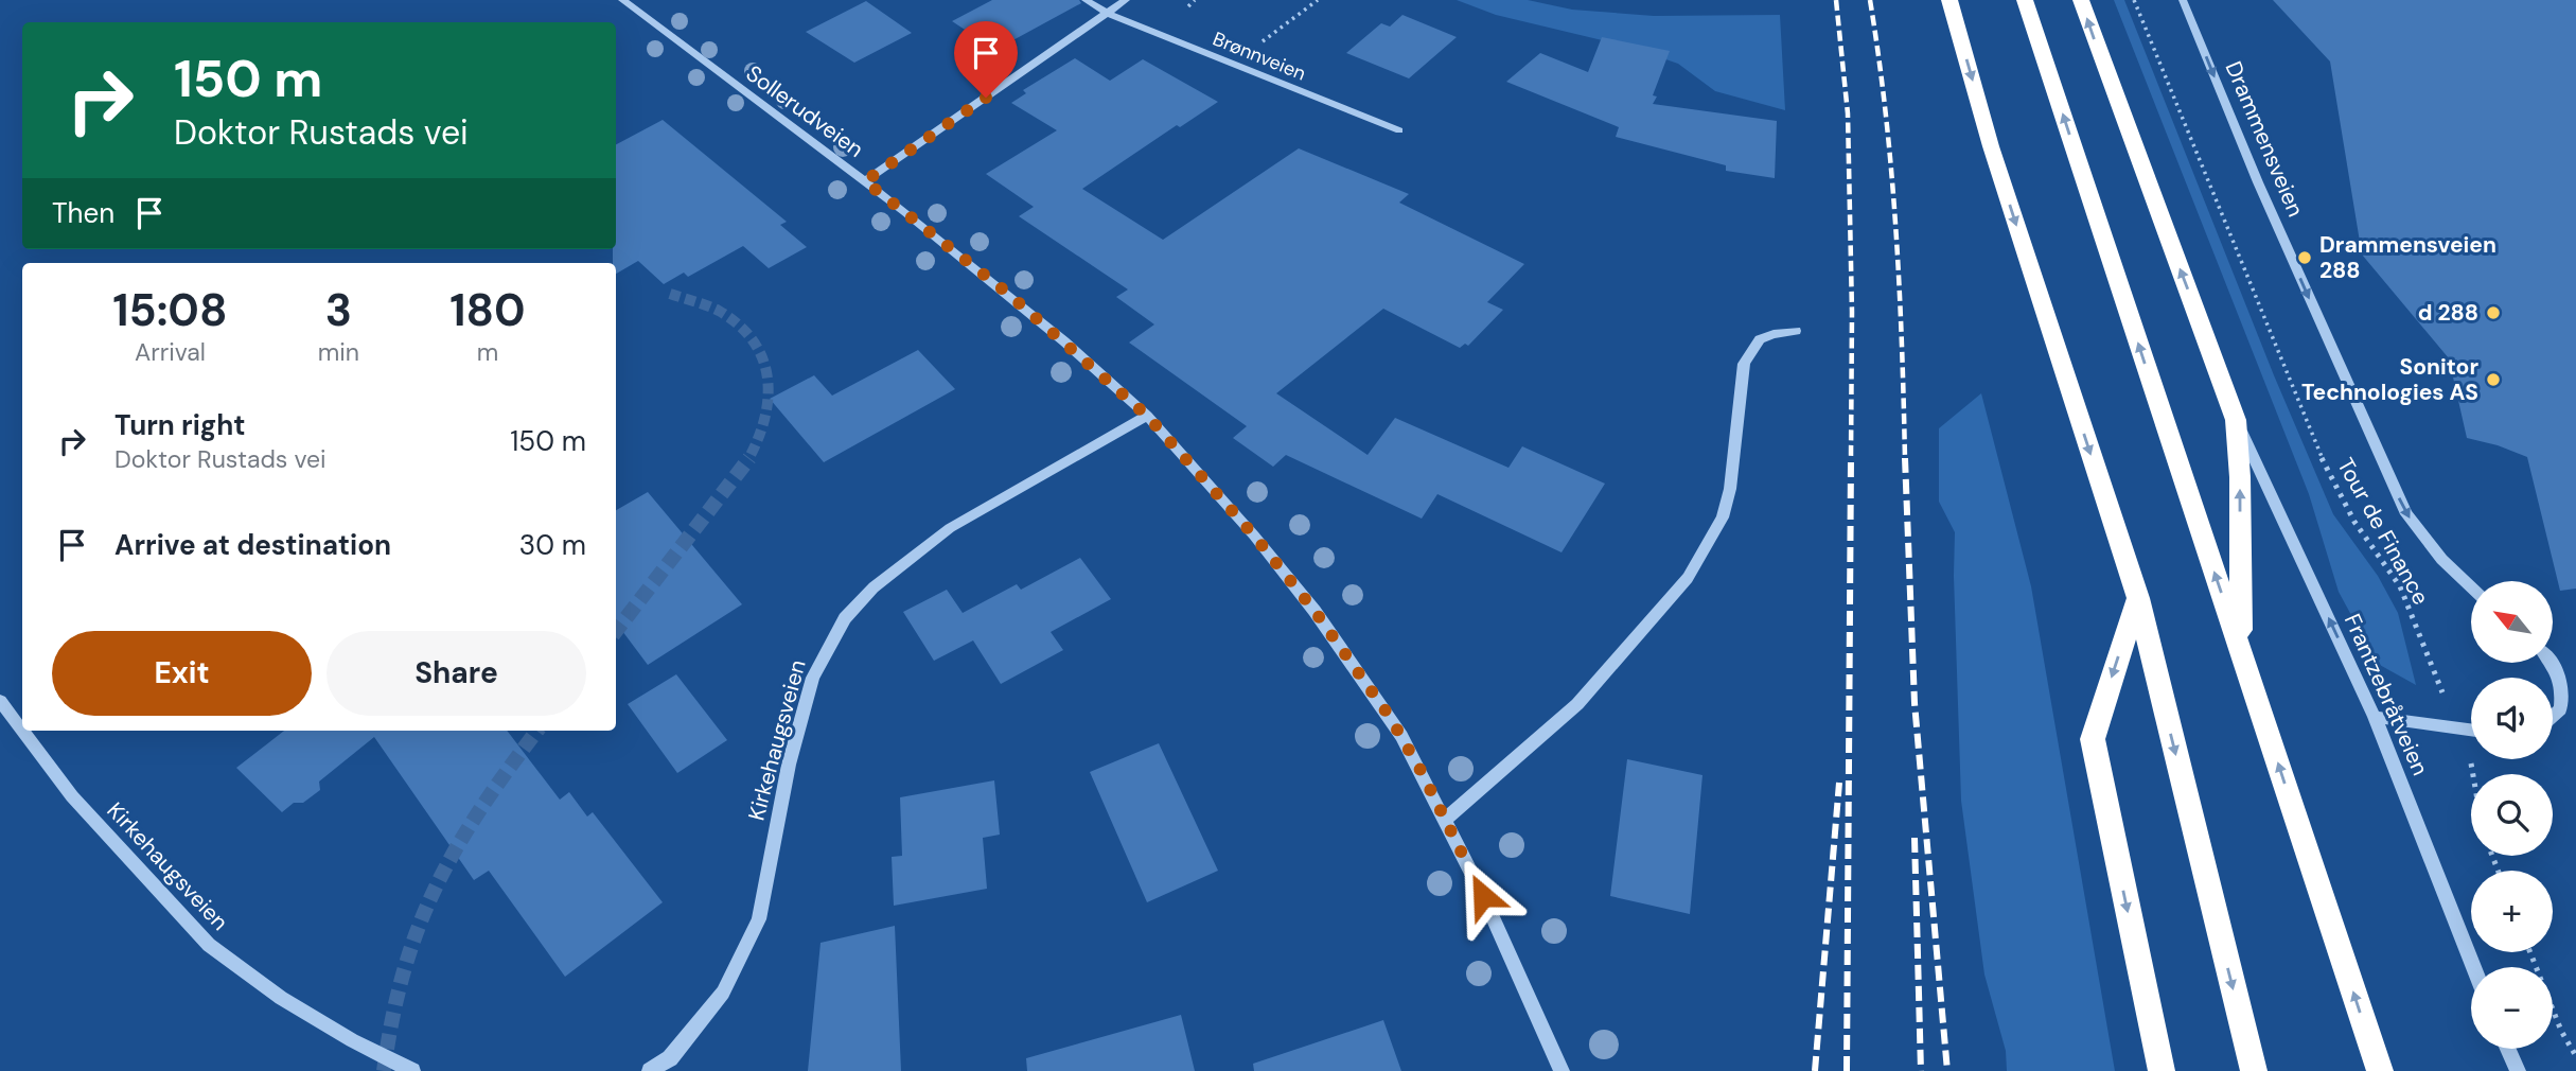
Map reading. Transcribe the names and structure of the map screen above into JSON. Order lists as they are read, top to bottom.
{
  "streets": {
    "street": [
      "Brønnveien",
      "Sollerudveien",
      "Drammensveien",
      "Frantzebråtveien",
      "Kirkehaugsveien"
    ],
    "path": ["Tour de Finance"]
  },
  "crossings": [
    ["Sollerudveien", "Kirkehaugsveien"]
  ],
  "one_way": ["Drammensveien", "Frantzebråtveien"],
  "places": ["Drammensveien 288", "d 288", "Sonitor Technologies AS"],
  "north": "top left",
  "page": {
    "turn": ["150 m", "Doktor Rustads vei"],
    "then": "Then",
    "eta": [
      "15:08",
      "Arrival",
      "3",
      "min",
      "180",
      "m"
    ],
    "list": [
      {
        "name": "Turn right",
        "note": "Doktor Rustads vei",
        "value": "150 m"
      },
      {
        "name": "Arrive at destination",
        "value": "30 m"
      }
    ],
    "map_buttons": ["+", "−"],
    "buttons": ["Exit", "Share"]
  }
}
